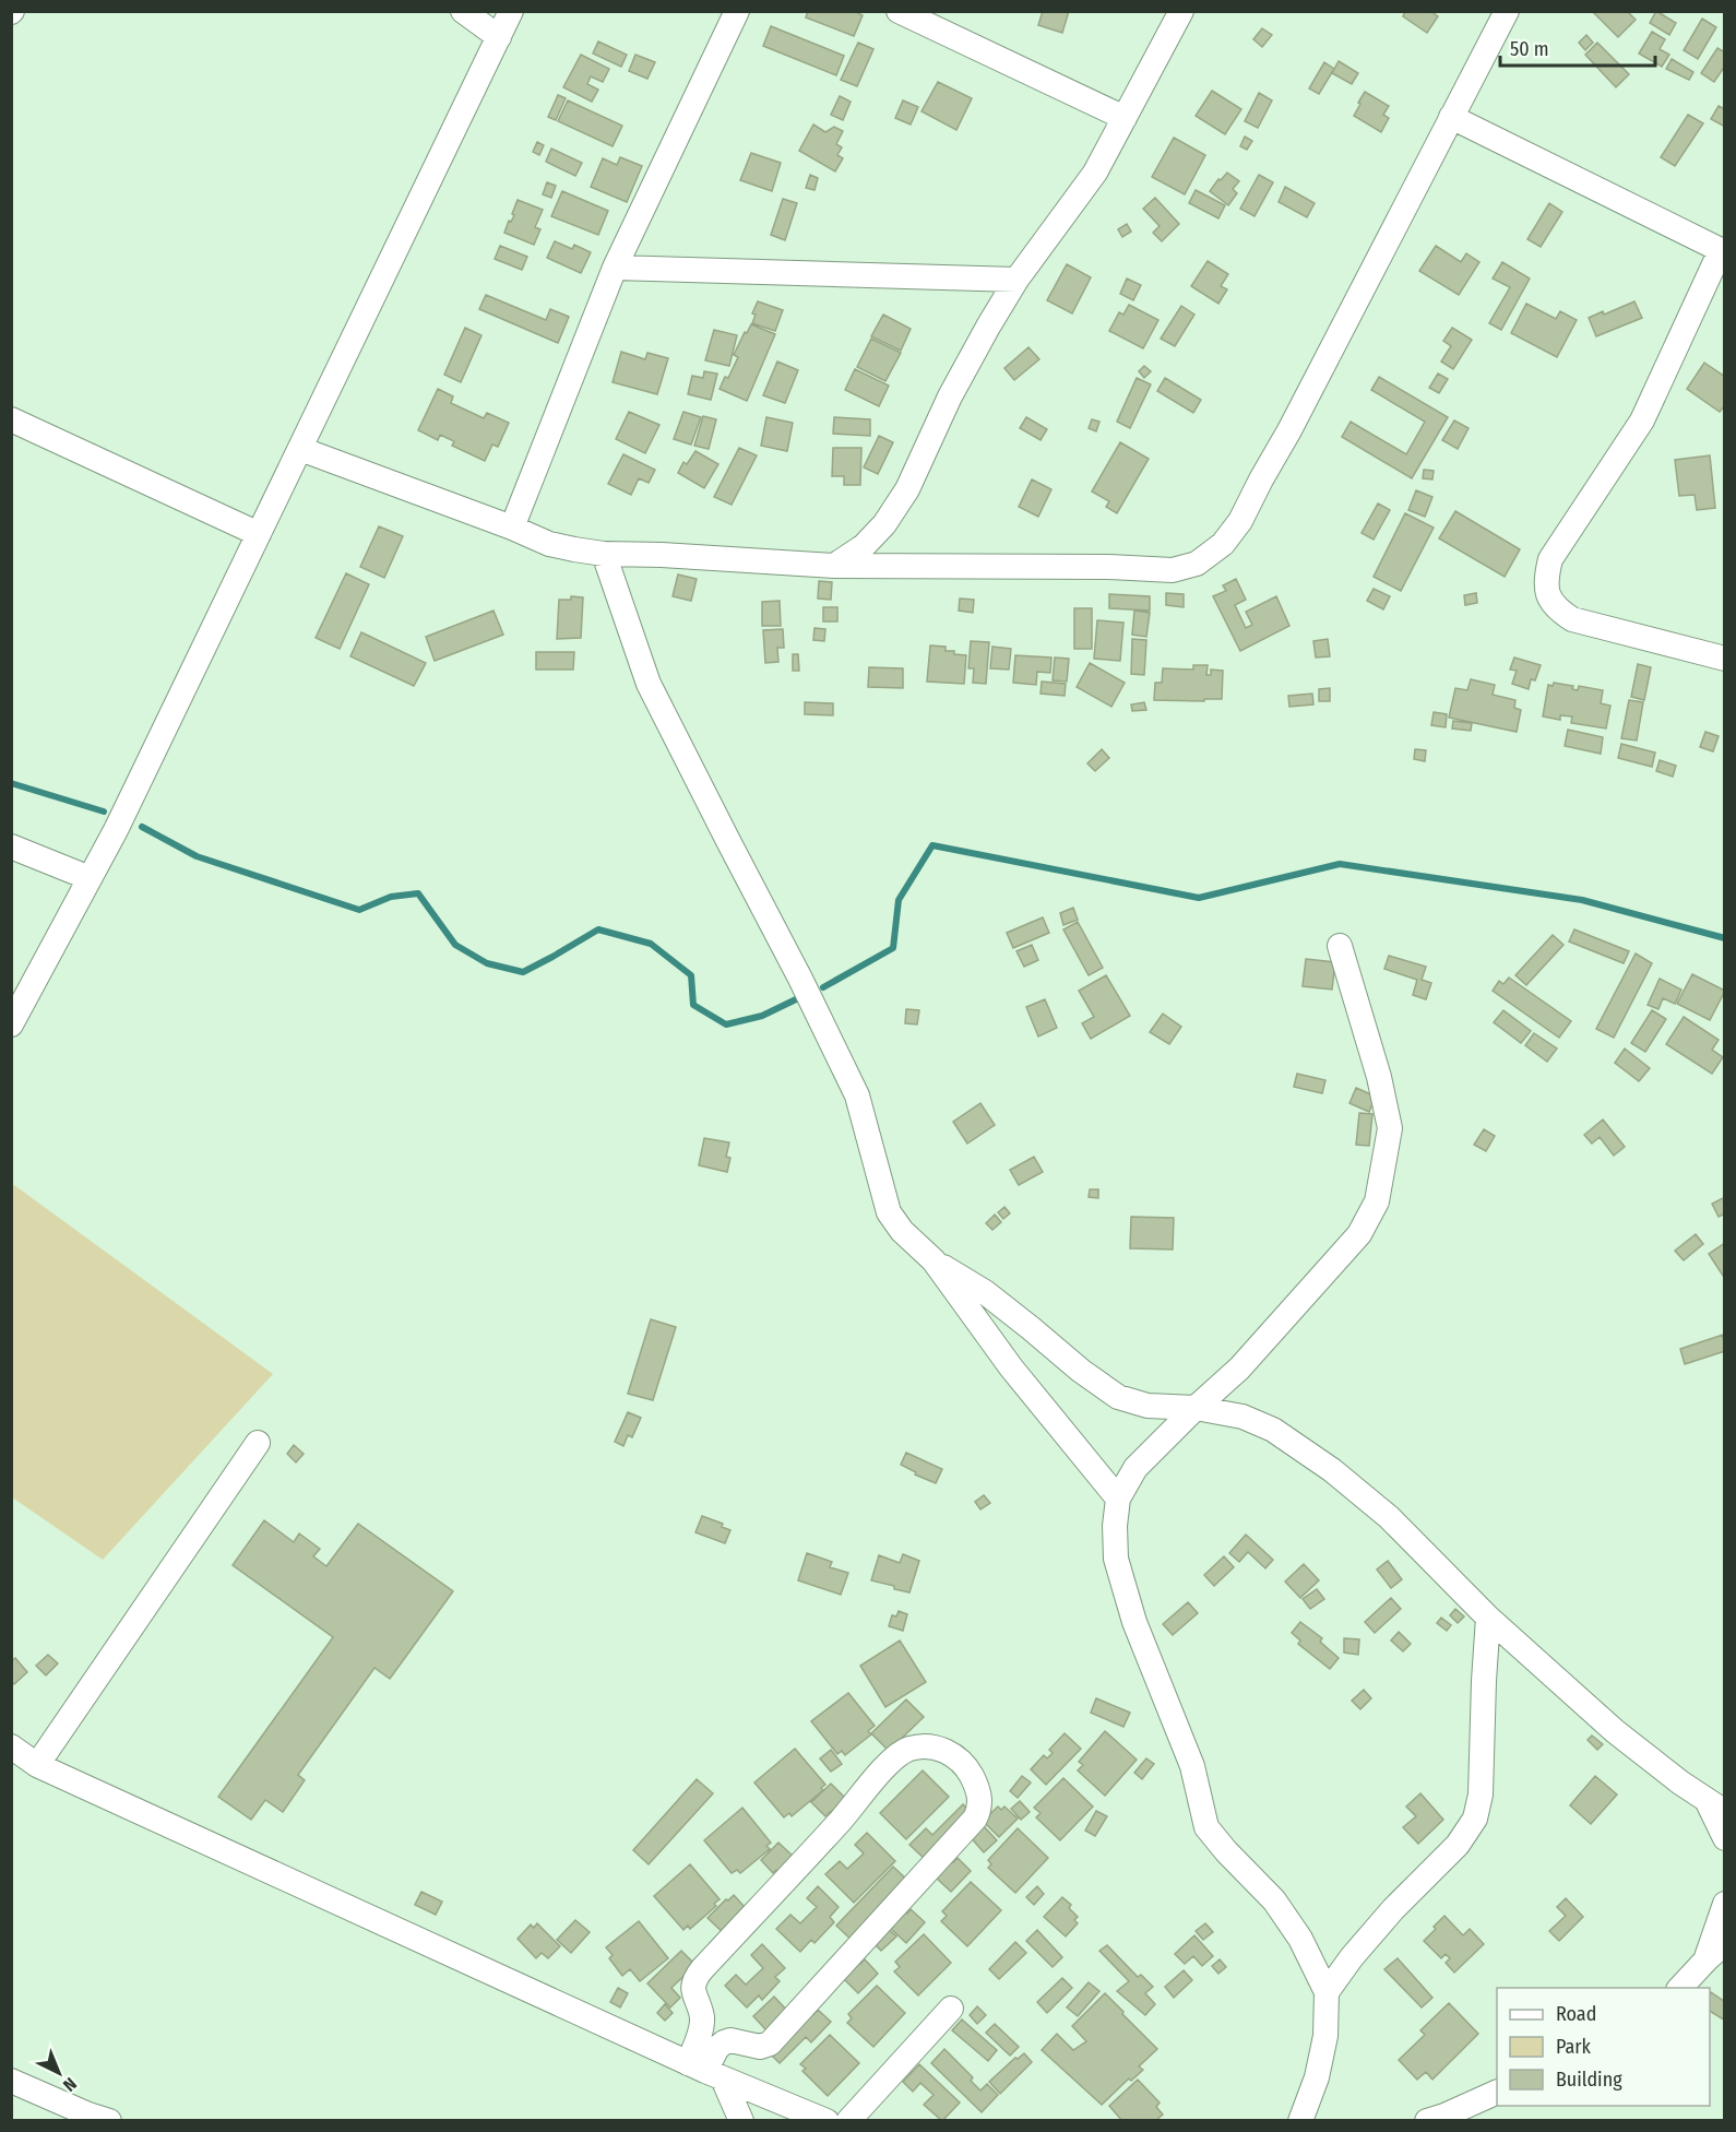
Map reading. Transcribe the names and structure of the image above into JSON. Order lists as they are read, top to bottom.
{
  "legend": ["Road", "Park", "Building"],
  "scale_bar": "50 m",
  "north": "bottom right"
}
